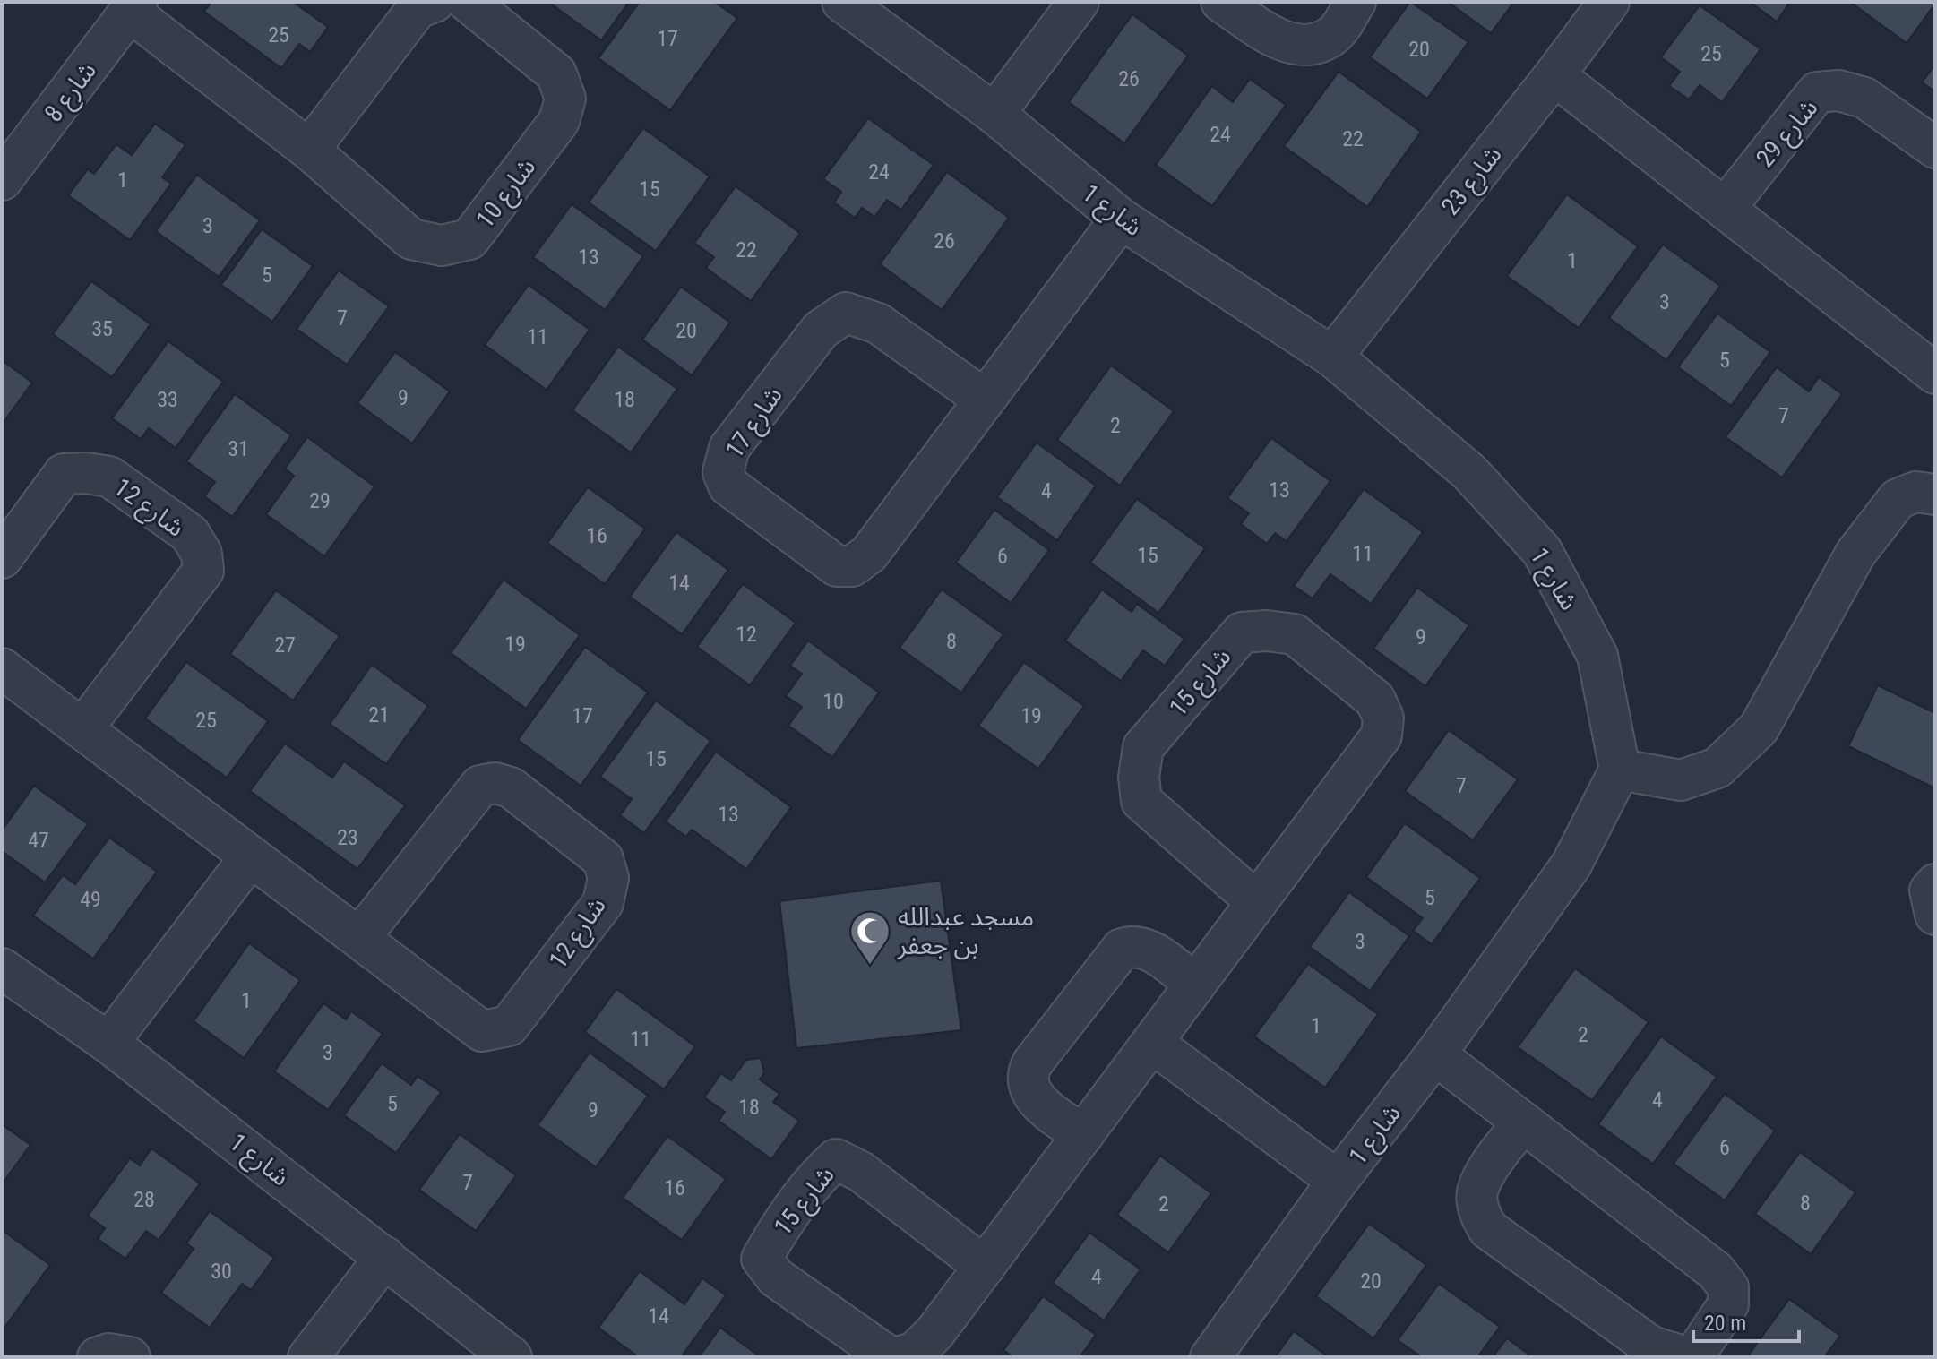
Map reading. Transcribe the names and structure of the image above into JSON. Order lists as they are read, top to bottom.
{
  "streets": {
    "street": [
      "شارع 8",
      "شارع 29",
      "شارع 23",
      "شارع 10",
      "شارع 1",
      "شارع 17",
      "شارع 12",
      "شارع 15"
    ]
  },
  "crossings": [
    ["شارع 8", "شارع 10"],
    ["شارع 23", "شارع 1"],
    ["شارع 1", "شارع 17"]
  ],
  "places": {
    "mosque": ["مسجد عبدالله بن جعفر"]
  },
  "house_numbers": [
    "25",
    "17",
    "20",
    "25",
    "26",
    "24",
    "22",
    "24",
    "1",
    "15",
    "3",
    "26",
    "22",
    "13",
    "1",
    "5",
    "3",
    "7",
    "35",
    "20",
    "11",
    "5",
    "9",
    "33",
    "18",
    "7",
    "2",
    "31",
    "13",
    "4",
    "29",
    "16",
    "11",
    "15",
    "6",
    "14",
    "12",
    "9",
    "8",
    "19",
    "27",
    "10",
    "21",
    "17",
    "19",
    "25",
    "15",
    "7",
    "13",
    "23",
    "47",
    "5",
    "49",
    "3",
    "1",
    "1",
    "2",
    "11",
    "3",
    "4",
    "5",
    "18",
    "9",
    "6",
    "7",
    "16",
    "28",
    "8",
    "2",
    "30",
    "4",
    "20",
    "14"
  ],
  "scale_bar": "20 m"
}
